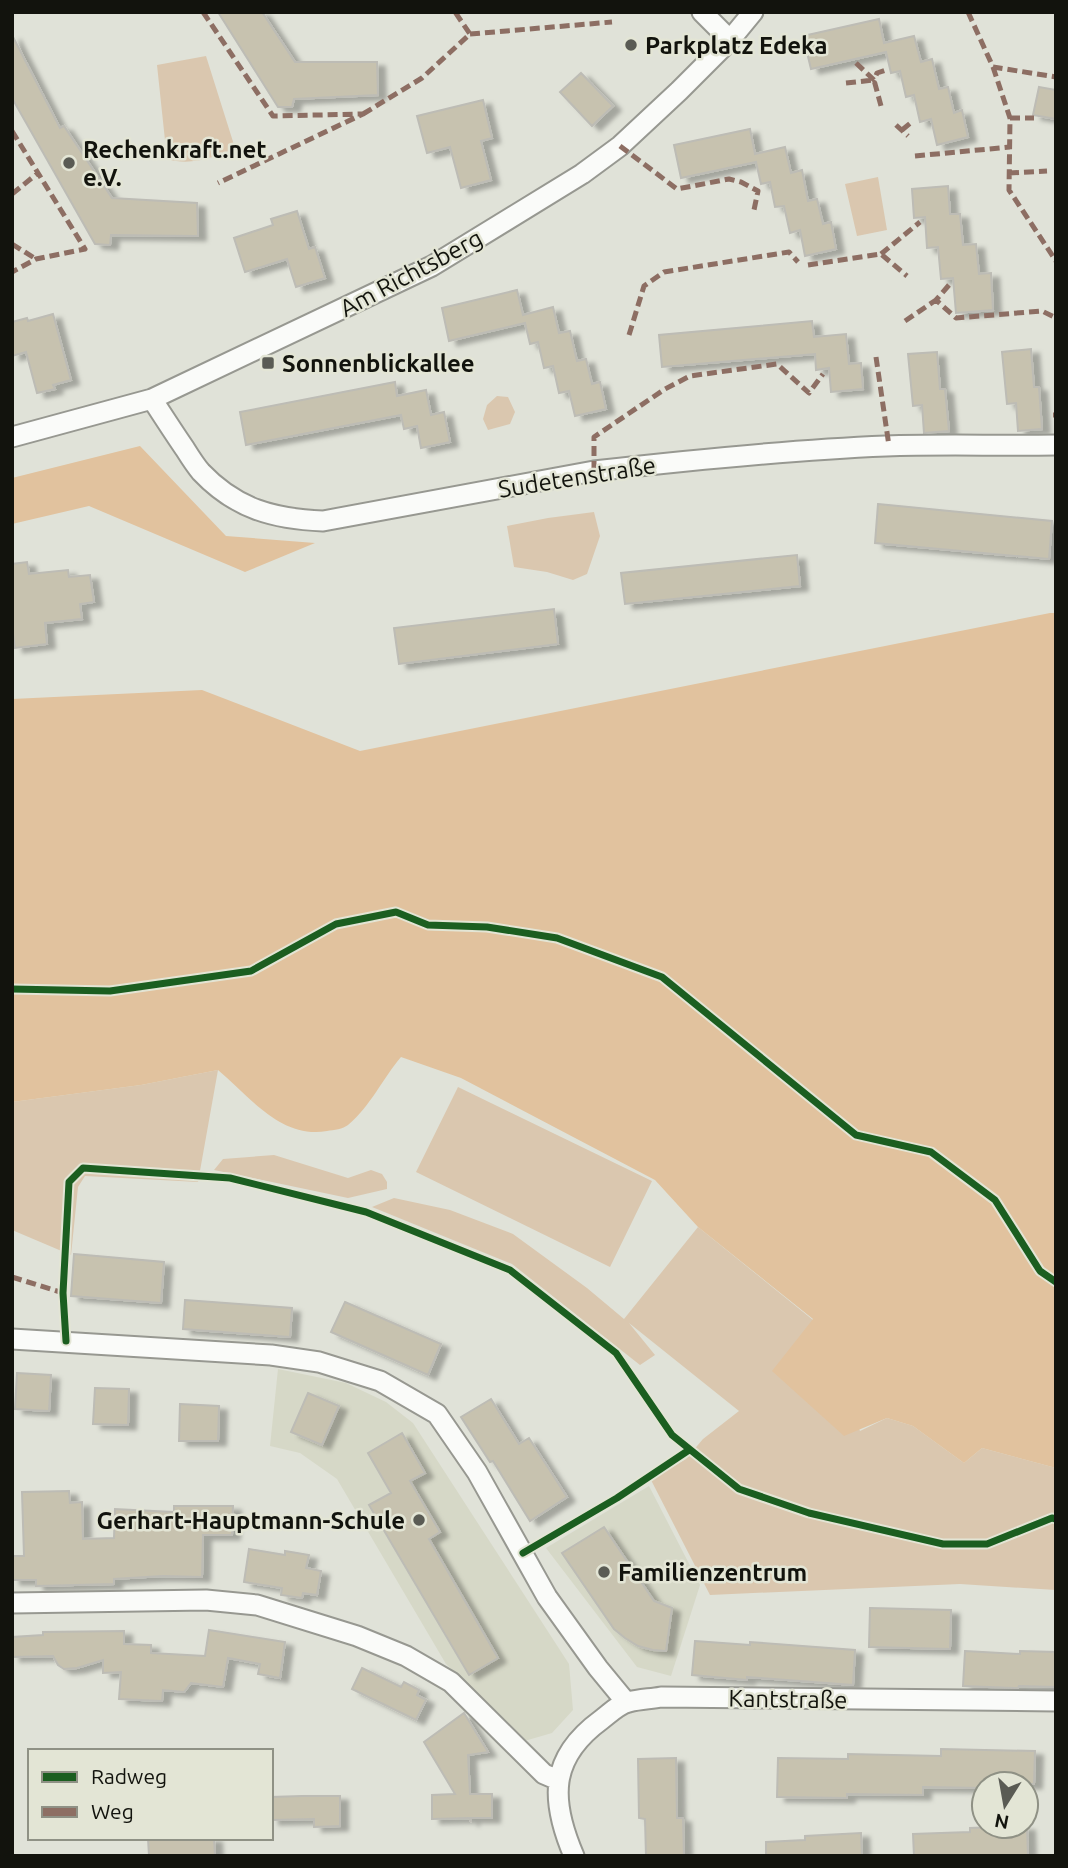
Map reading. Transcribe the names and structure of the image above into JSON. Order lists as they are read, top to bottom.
{
  "streets": {
    "street": ["Am Richtsberg", "Sudetenstraße", "Kantstraße"]
  },
  "crossings": [
    ["Am Richtsberg", "Sudetenstraße"]
  ],
  "places": {
    "other": [
      "Parkplatz Edeka",
      "Rechenkraft.net e.V.",
      "Gerhart-Hauptmann-Schule",
      "Familienzentrum"
    ],
    "transit": ["Sonnenblickallee"]
  },
  "legend": ["Radweg", "Weg"],
  "north": "bottom"
}
